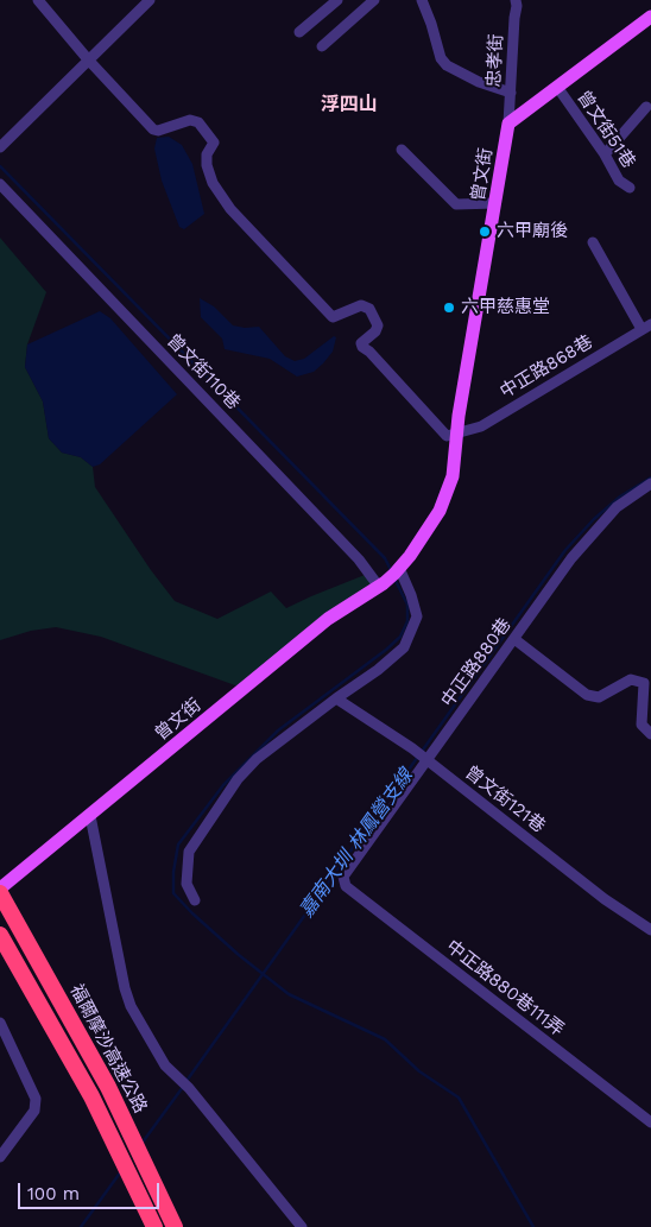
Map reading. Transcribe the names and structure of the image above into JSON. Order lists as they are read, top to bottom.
{
  "streets": {
    "highway": ["福爾摩沙高速公路"],
    "main road": ["曾文街"],
    "street": [
      "忠孝街",
      "曾文街51巷",
      "中正路868巷",
      "曾文街110巷",
      "中正路880巷",
      "曾文街121巷",
      "中正路880巷111弄"
    ]
  },
  "crossings": [
    ["忠孝街", "曾文街"],
    ["曾文街", "中正路868巷"],
    ["曾文街", "曾文街110巷"],
    ["中正路880巷", "曾文街121巷"],
    ["中正路880巷", "中正路880巷111弄"]
  ],
  "districts": ["浮四山"],
  "water": ["嘉南大圳 林鳳營支線"],
  "places": ["六甲廟後", "六甲慈惠堂"],
  "scale_bar": "100 m"
}
